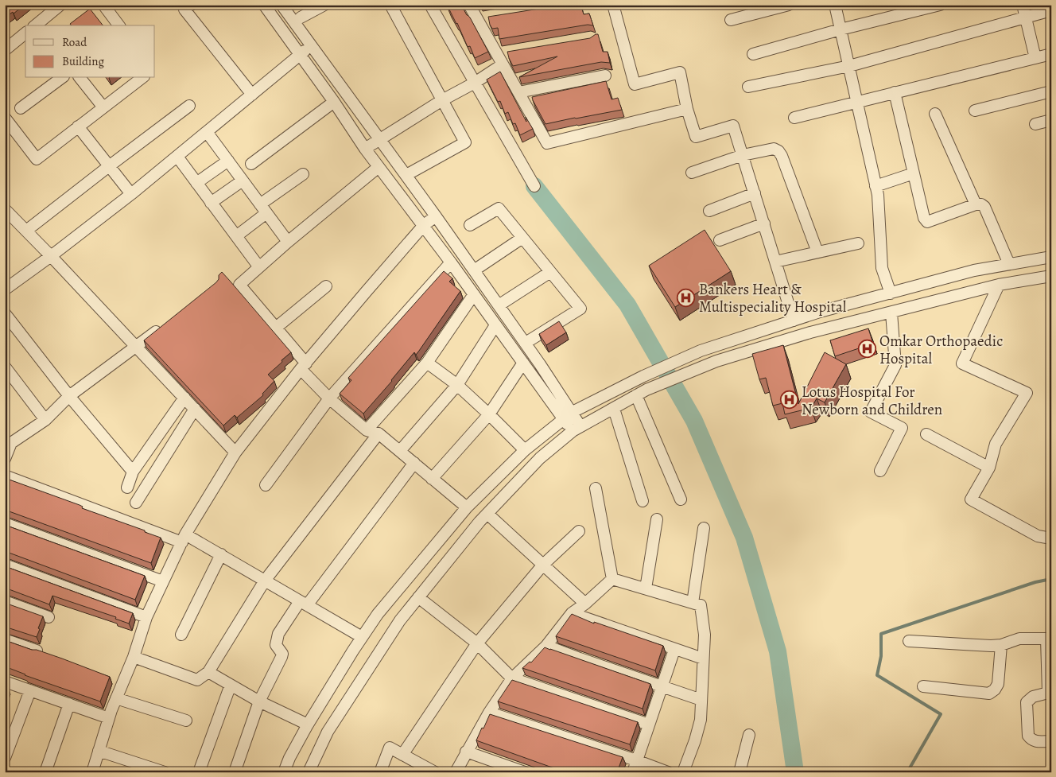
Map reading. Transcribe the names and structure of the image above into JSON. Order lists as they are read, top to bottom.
{
  "places": {
    "hospital": ["Bankers Heart & Multispeciality Hospital", "Omkar Orthopaedic Hospital", "Lotus Hospital For Newborn and Children"]
  },
  "legend": ["Road", "Building"]
}
